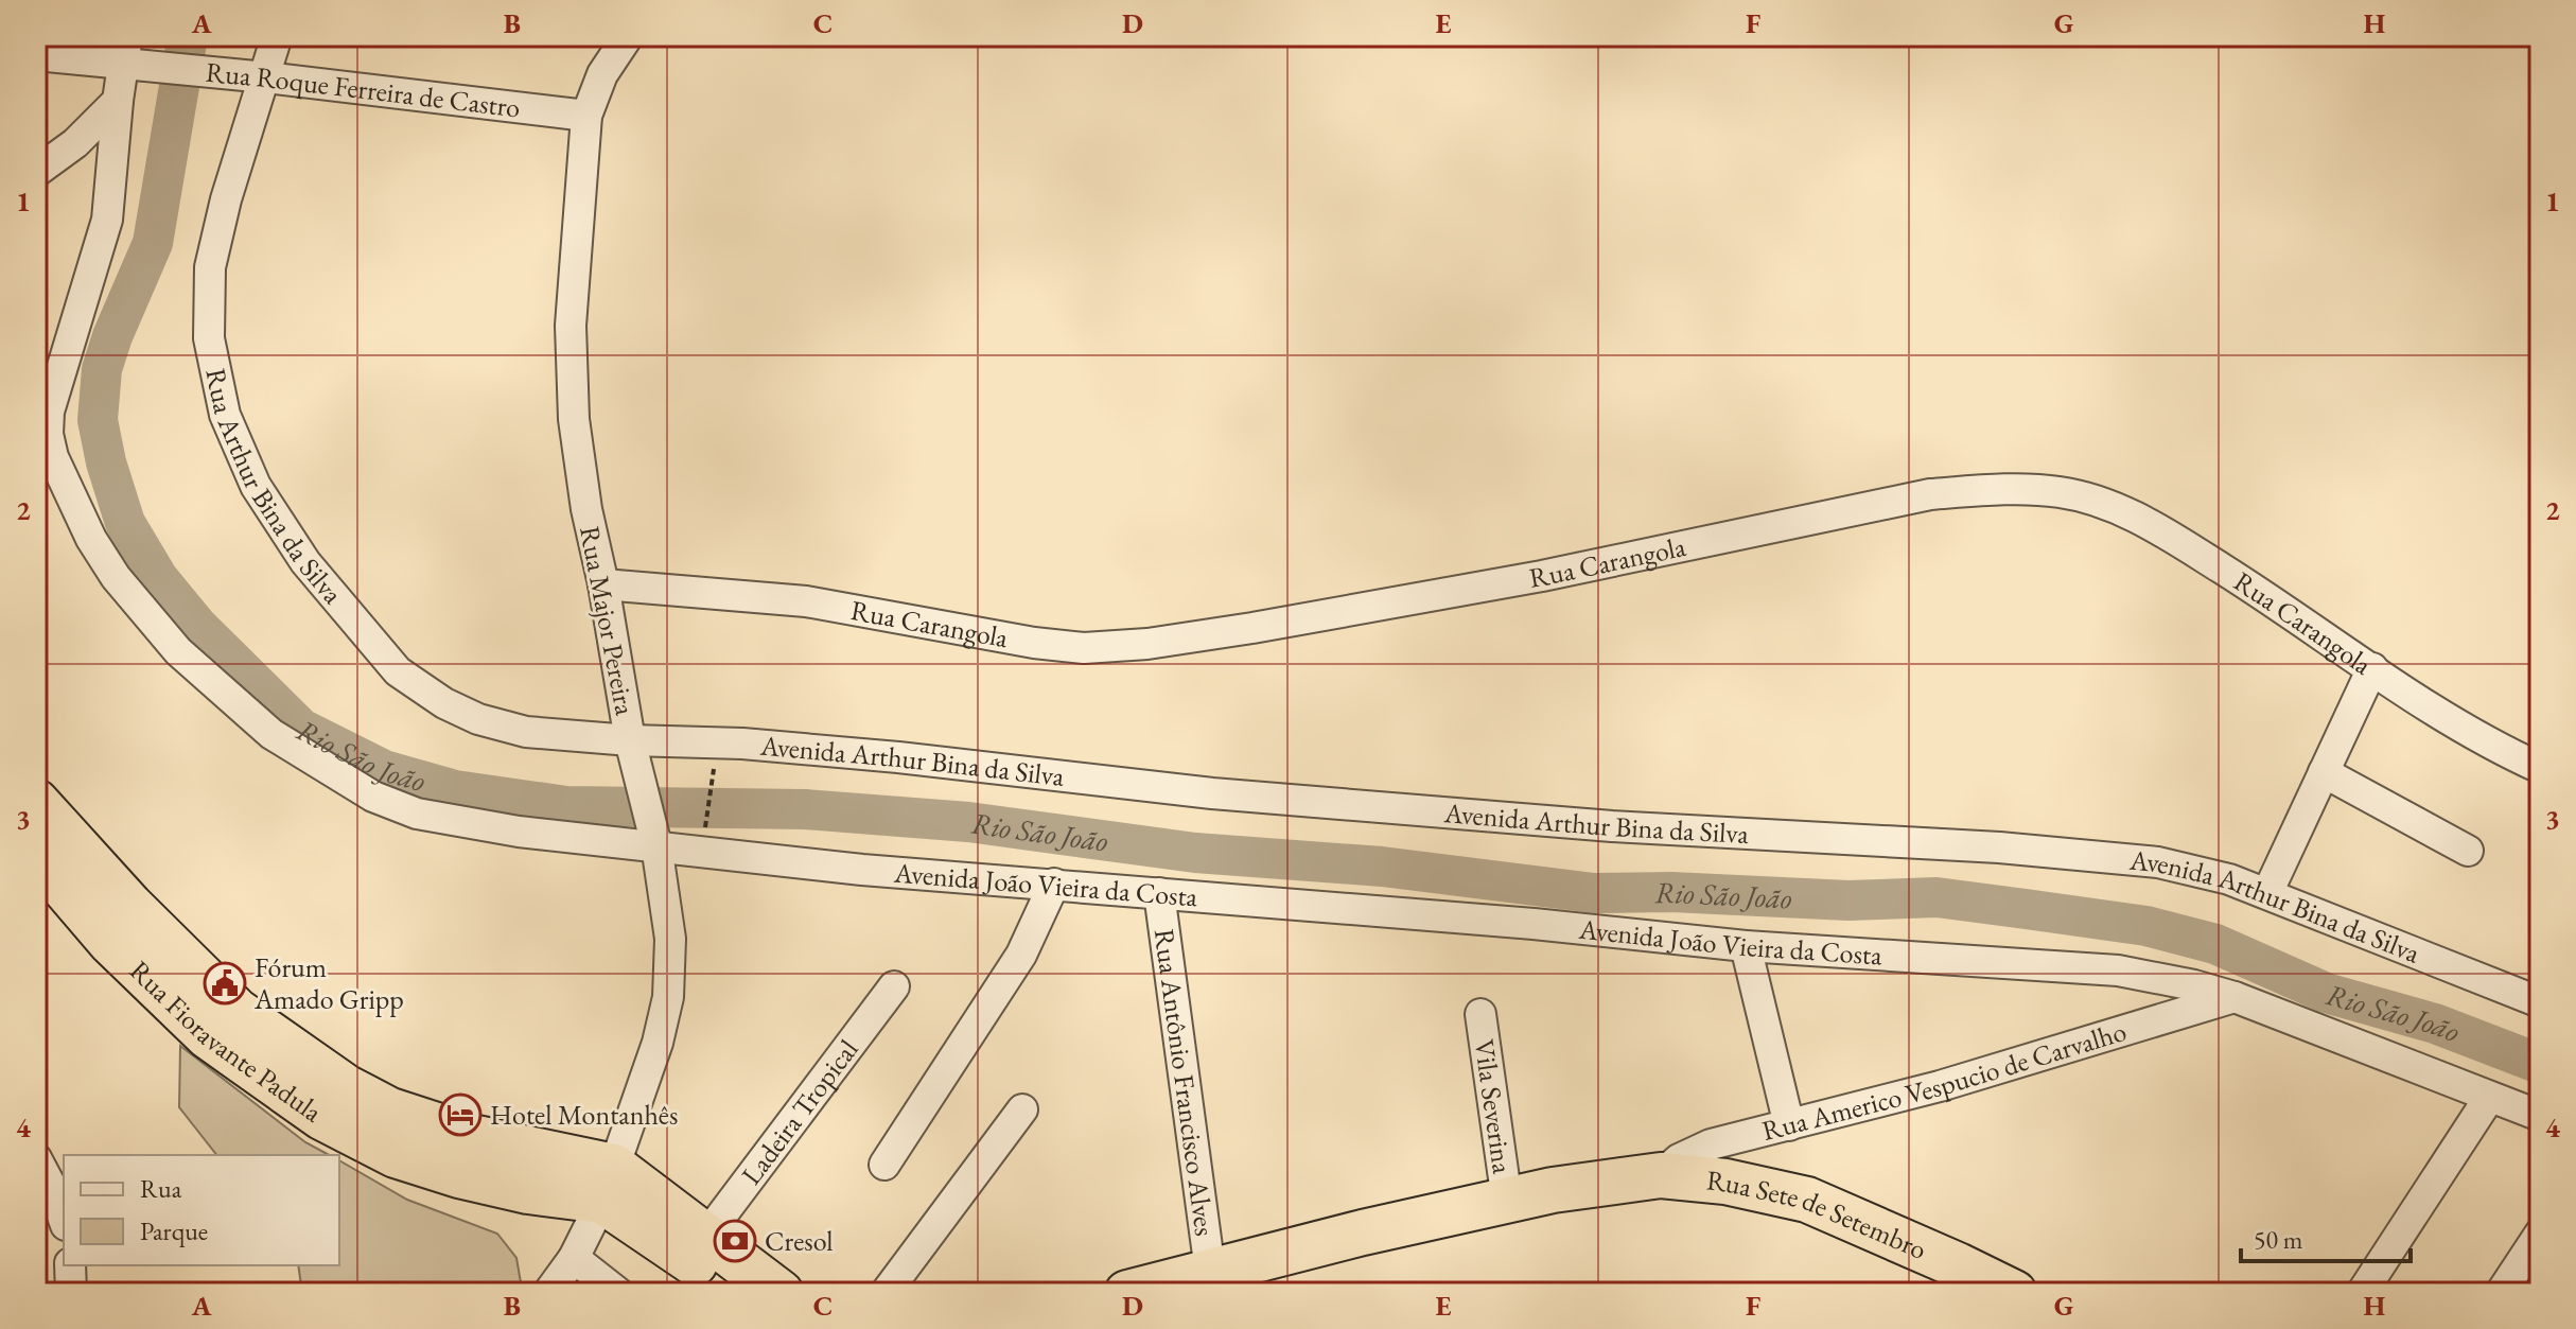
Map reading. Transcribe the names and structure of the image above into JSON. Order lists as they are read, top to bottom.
{
  "streets": {
    "highway": ["Rua Fioravante Padula", "Rua Sete de Setembro"],
    "street": [
      "Rua Roque Ferreira de Castro",
      "Rua Arthur Bina da Silva",
      "Rua Carangola",
      "Rua Major Pereira",
      "Avenida Arthur Bina da Silva",
      "Avenida João Vieira da Costa",
      "Rua Americo Vespucio de Carvalho",
      "Rua Antônio Francisco Alves",
      "Vila Severina",
      "Ladeira Tropical"
    ]
  },
  "crossings": [
    ["Rua Roque Ferreira de Castro", "Rua Arthur Bina da Silva"],
    ["Rua Roque Ferreira de Castro", "Rua Major Pereira"],
    ["Rua Roque Ferreira de Castro", "Avenida João Vieira da Costa"],
    ["Rua Arthur Bina da Silva", "Rua Major Pereira"],
    ["Rua Arthur Bina da Silva", "Avenida Arthur Bina da Silva"],
    ["Rua Carangola", "Rua Major Pereira"],
    ["Rua Major Pereira", "Avenida Arthur Bina da Silva"],
    ["Rua Major Pereira", "Avenida João Vieira da Costa"],
    ["Rua Major Pereira", "Rua Fioravante Padula"],
    ["Avenida João Vieira da Costa", "Rua Americo Vespucio de Carvalho"],
    ["Avenida João Vieira da Costa", "Rua Antônio Francisco Alves"],
    ["Rua Americo Vespucio de Carvalho", "Rua Sete de Setembro"],
    ["Rua Antônio Francisco Alves", "Rua Sete de Setembro"],
    ["Vila Severina", "Rua Sete de Setembro"]
  ],
  "water": ["Rio São João"],
  "places": {
    "public building": ["Fórum Amado Gripp"],
    "hotel": ["Hotel Montanhês"],
    "bank": ["Cresol"]
  },
  "legend": ["Rua", "Parque"],
  "scale_bar": "50 m",
  "grid": {
    "columns": [
      "A",
      "B",
      "C",
      "D",
      "E",
      "F",
      "G",
      "H"
    ],
    "rows": [
      "1",
      "2",
      "3",
      "4"
    ]
  }
}
